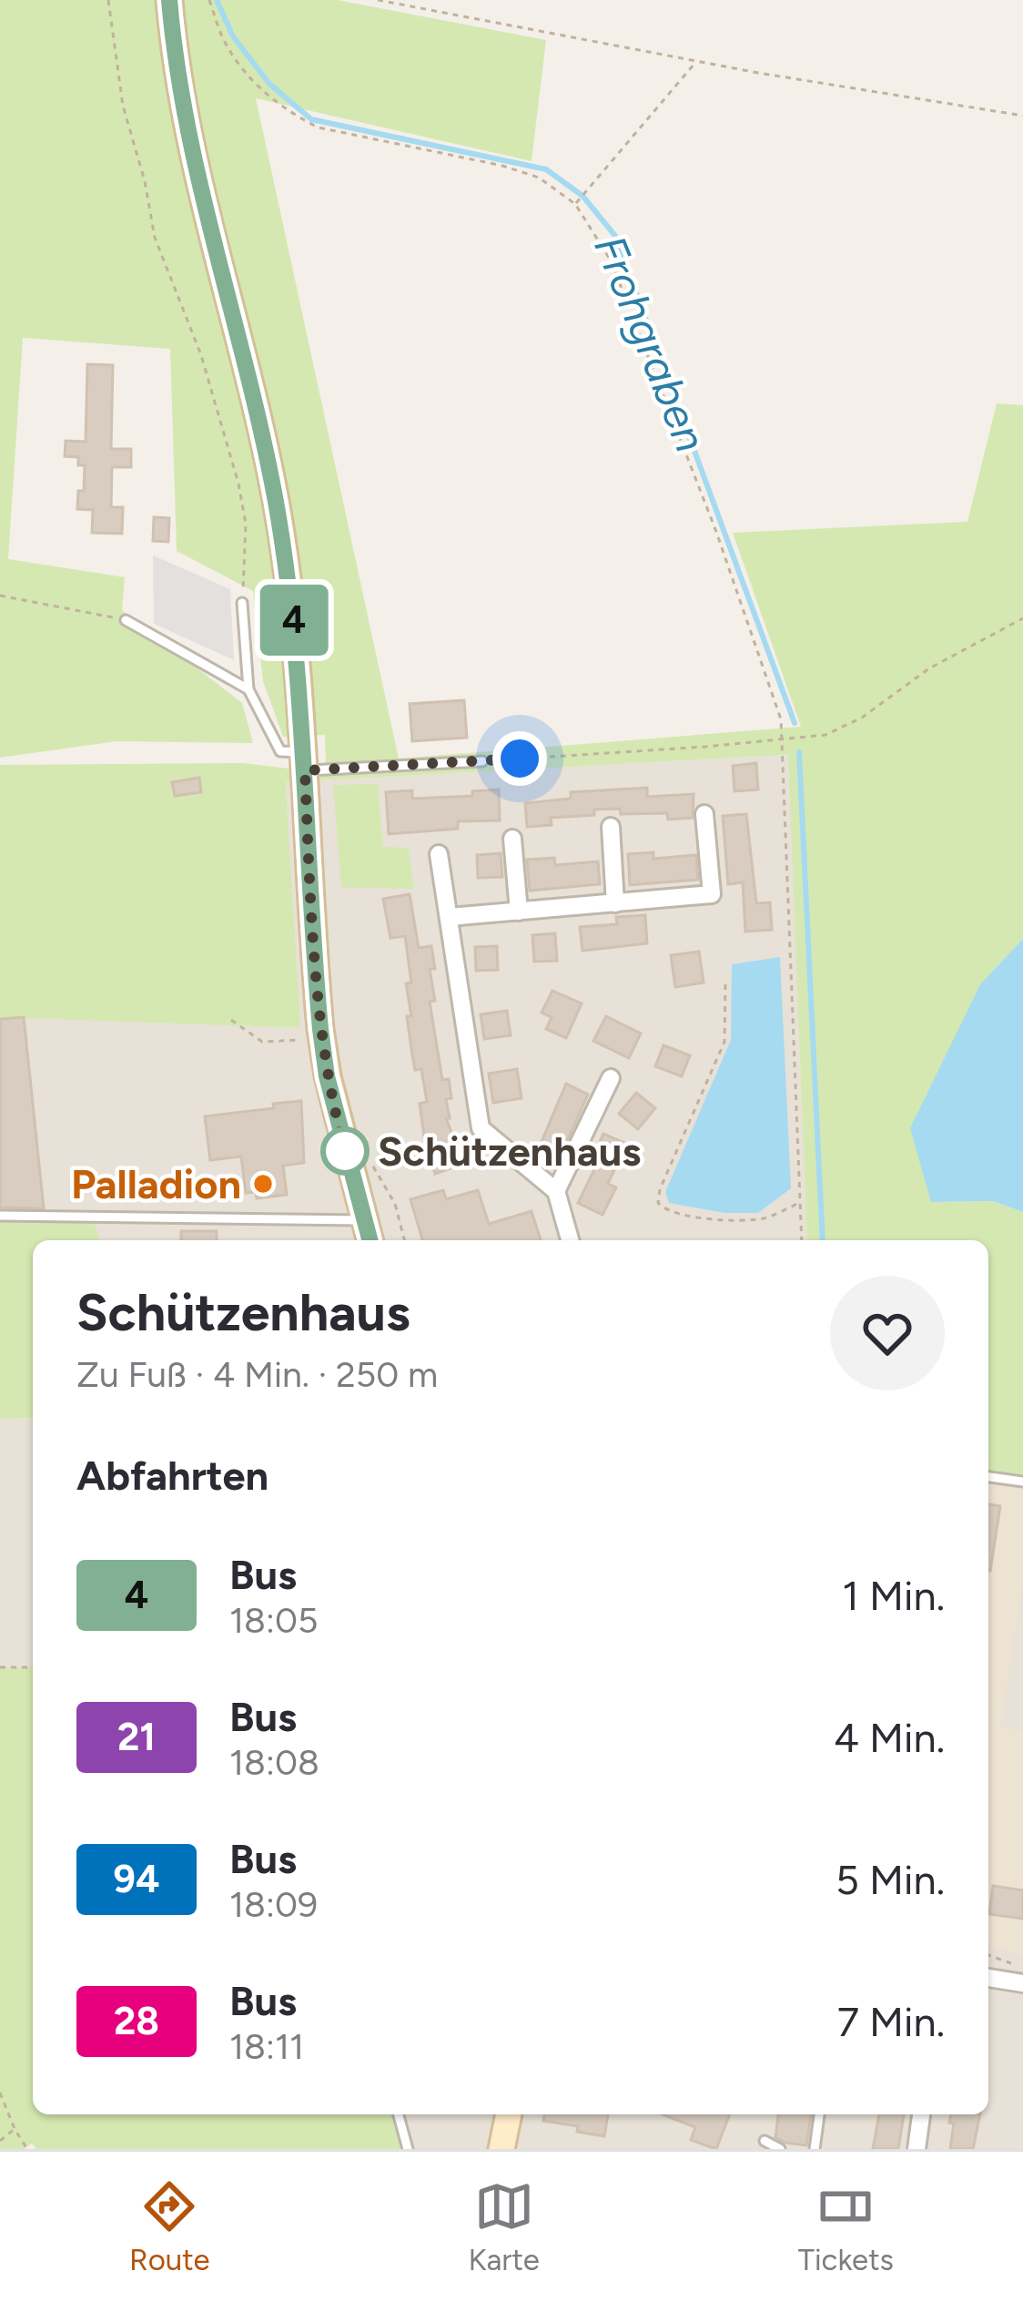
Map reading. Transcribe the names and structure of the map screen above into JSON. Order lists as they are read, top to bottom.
{
  "water": ["Frohgraben"],
  "places": ["Schützenhaus", "Palladion"],
  "lines": ["bus line 4"],
  "page": {
    "on_map": "4",
    "heading": [
      ["Schützenhaus", "Zu Fuß · 4 Min. · 250 m"],
      "Abfahrten"
    ],
    "list": [
      {
        "mark": "4",
        "name": "Bus",
        "note": "18:05",
        "value": "1 Min."
      },
      {
        "mark": "21",
        "name": "Bus",
        "note": "18:08",
        "value": "4 Min."
      },
      {
        "mark": "94",
        "name": "Bus",
        "note": "18:09",
        "value": "5 Min."
      },
      {
        "mark": "28",
        "name": "Bus",
        "note": "18:11",
        "value": "7 Min."
      }
    ],
    "tabs": ["Route", "Karte", "Tickets"]
  }
}
